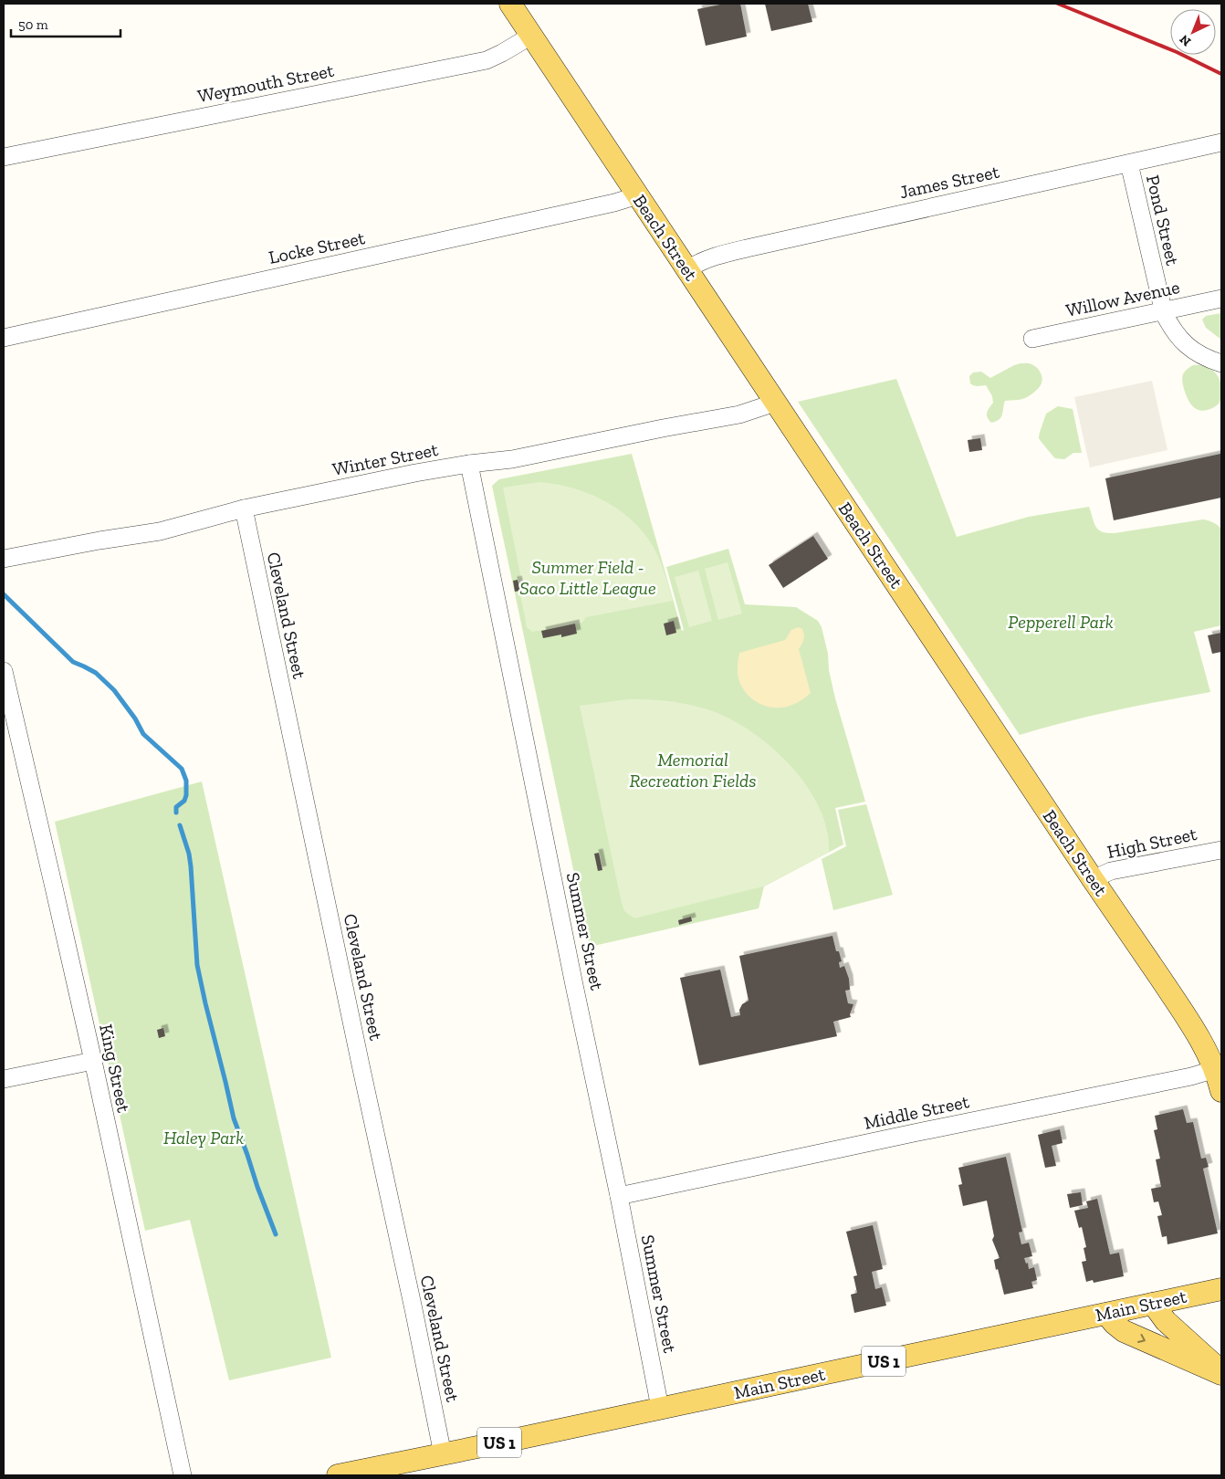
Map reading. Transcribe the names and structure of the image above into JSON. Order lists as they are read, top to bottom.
{
  "streets": {
    "main road": ["Beach Street", "Main Street", "US 1"],
    "street": [
      "Weymouth Street",
      "James Street",
      "Pond Street",
      "Locke Street",
      "Willow Avenue",
      "Winter Street",
      "Cleveland Street",
      "High Street",
      "Summer Street",
      "King Street",
      "Middle Street"
    ]
  },
  "crossings": [
    ["Weymouth Street", "Beach Street"],
    ["James Street", "Pond Street"],
    ["James Street", "Beach Street"],
    ["Pond Street", "Willow Avenue"],
    ["Beach Street", "Locke Street"],
    ["Beach Street", "Winter Street"],
    ["Beach Street", "High Street"],
    ["Beach Street", "Middle Street"],
    ["Winter Street", "Cleveland Street"],
    ["Winter Street", "Summer Street"],
    ["Cleveland Street", "Main Street"],
    ["Summer Street", "Middle Street"],
    ["Summer Street", "Main Street"]
  ],
  "parks": [
    "Summer Field - Saco Little League",
    "Pepperell Park",
    "Memorial Recreation Fields",
    "Haley Park"
  ],
  "scale_bar": "50 m",
  "north": "bottom left"
}
